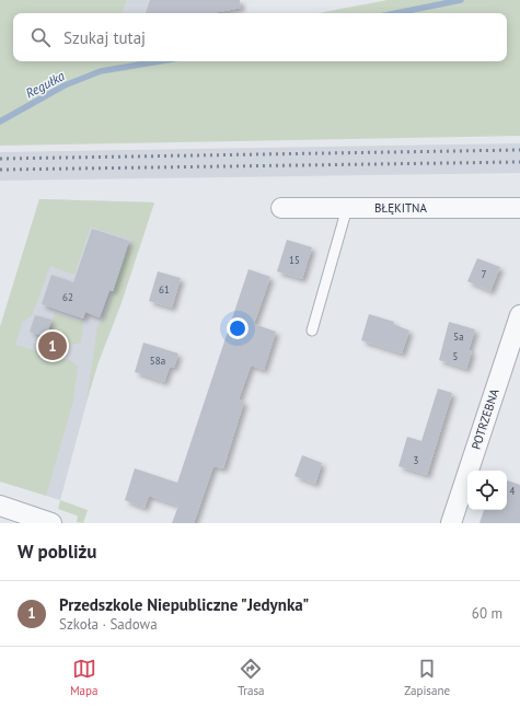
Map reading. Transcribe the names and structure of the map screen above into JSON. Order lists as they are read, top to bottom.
{
  "streets": {
    "street": ["BŁĘKITNA", "POTRZEBNA"]
  },
  "water": ["Regułka"],
  "house_numbers": [
    "15",
    "7",
    "61",
    "62",
    "5a",
    "5",
    "58a",
    "3",
    "4"
  ],
  "page": {
    "search": "Szukaj tutaj",
    "pins": "1",
    "heading": "W pobliżu",
    "list": [
      {
        "mark": "1",
        "name": "Przedszkole Niepubliczne \"Jedynka\"",
        "note": "Szkoła · Sadowa",
        "value": "60 m"
      }
    ],
    "nav": ["Mapa", "Trasa", "Zapisane"]
  }
}
